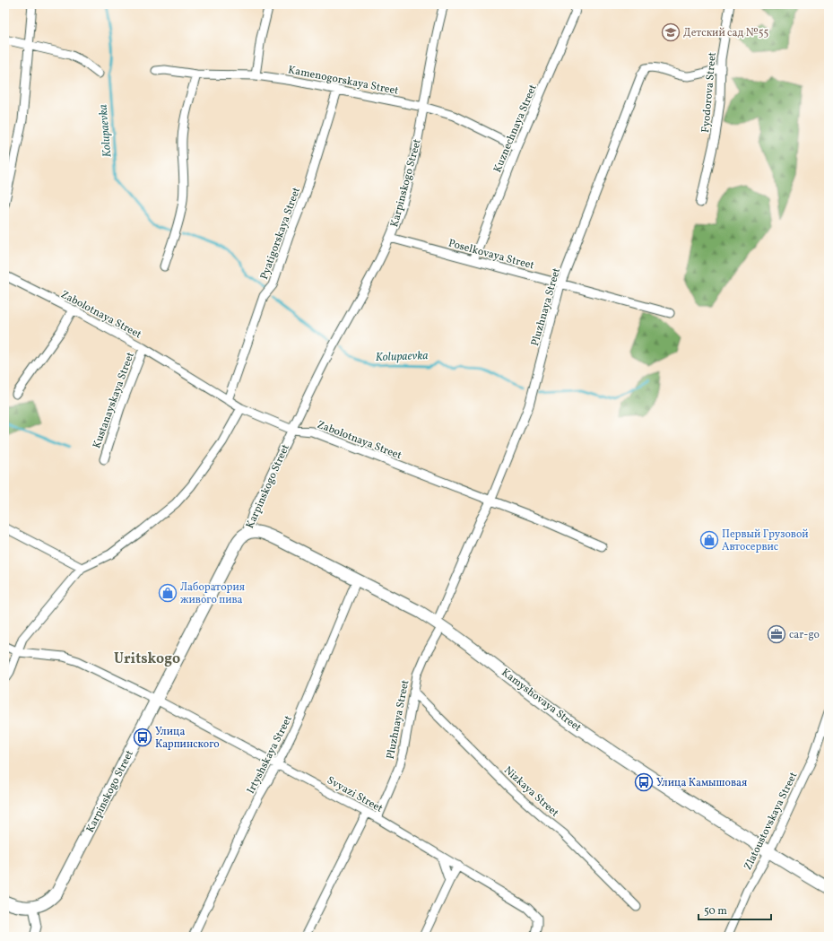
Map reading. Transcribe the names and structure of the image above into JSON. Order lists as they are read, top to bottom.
{
  "streets": {
    "main road": ["Karpinskogo Street", "Kamyshovaya Street"],
    "street": [
      "Kamenogorskaya Street",
      "Fyodorova Street",
      "Kuznechnaya Street",
      "Pyatigorskaya Street",
      "Poselkovaya Street",
      "Pluzhnaya Street",
      "Zabolotnaya Street",
      "Kustanayskaya Street",
      "Irtyshskaya Street",
      "Nizkaya Street",
      "Svyazi Street",
      "Zlatoustovskaya Street"
    ]
  },
  "crossings": [
    ["Kamenogorskaya Street", "Kuznechnaya Street"],
    ["Kamenogorskaya Street", "Karpinskogo Street"],
    ["Kamenogorskaya Street", "Pyatigorskaya Street"],
    ["Fyodorova Street", "Pluzhnaya Street"],
    ["Kuznechnaya Street", "Poselkovaya Street"],
    ["Karpinskogo Street", "Poselkovaya Street"],
    ["Karpinskogo Street", "Zabolotnaya Street"],
    ["Karpinskogo Street", "Kamyshovaya Street"],
    ["Karpinskogo Street", "Svyazi Street"],
    ["Pyatigorskaya Street", "Zabolotnaya Street"],
    ["Poselkovaya Street", "Pluzhnaya Street"],
    ["Pluzhnaya Street", "Zabolotnaya Street"],
    ["Pluzhnaya Street", "Kamyshovaya Street"],
    ["Pluzhnaya Street", "Nizkaya Street"],
    ["Pluzhnaya Street", "Svyazi Street"],
    ["Zabolotnaya Street", "Kustanayskaya Street"],
    ["Kamyshovaya Street", "Irtyshskaya Street"],
    ["Kamyshovaya Street", "Zlatoustovskaya Street"],
    ["Irtyshskaya Street", "Svyazi Street"]
  ],
  "districts": ["Uritskogo"],
  "water": ["Kolupaevka"],
  "places": {
    "school or university": ["Детский сад №55"],
    "shop": ["Первый Грузовой Автосервис", "Лаборатория живого пива"],
    "office": ["car-go"],
    "bus stop": ["Улица Карпинского", "Улица Камышовая"]
  },
  "scale_bar": "50 m"
}
